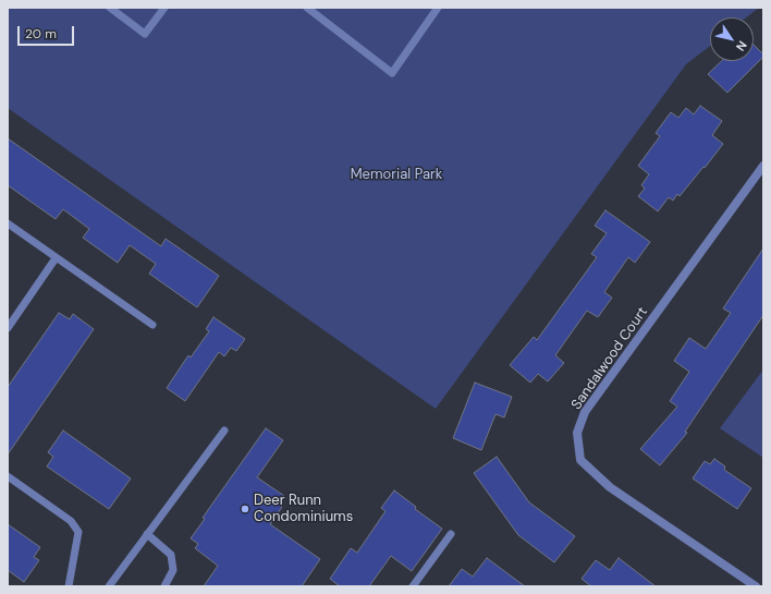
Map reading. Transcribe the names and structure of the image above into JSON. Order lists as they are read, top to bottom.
{
  "streets": {
    "street": ["Sandalwood Court"]
  },
  "parks": ["Memorial Park"],
  "places": ["Deer Runn Condominiums"],
  "scale_bar": "20 m",
  "north": "bottom right"
}
